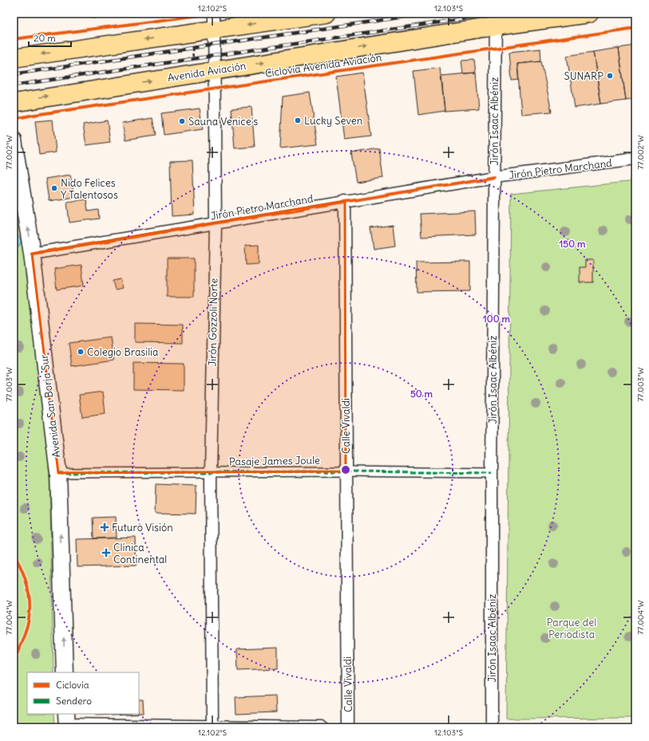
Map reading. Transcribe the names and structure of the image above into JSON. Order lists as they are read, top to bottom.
{
  "streets": {
    "main road": ["Avenida Aviación", "Avenida San Borja Sur"],
    "street": [
      "Jirón Isaac Albéniz",
      "Jirón Pietro Marchand",
      "Jirón Gozzoli Norte",
      "Calle Vivaldi",
      "Pasaje James Joule"
    ],
    "cycle path": ["Ciclovía Avenida Aviación"]
  },
  "crossings": [
    ["Avenida Aviación", "Jirón Isaac Albéniz"],
    ["Avenida Aviación", "Jirón Gozzoli Norte"],
    ["Jirón Isaac Albéniz", "Jirón Pietro Marchand"],
    ["Jirón Isaac Albéniz", "Pasaje James Joule"],
    ["Jirón Pietro Marchand", "Jirón Gozzoli Norte"],
    ["Jirón Pietro Marchand", "Avenida San Borja Sur"],
    ["Jirón Pietro Marchand", "Calle Vivaldi"],
    ["Jirón Gozzoli Norte", "Pasaje James Joule"],
    ["Avenida San Borja Sur", "Pasaje James Joule"],
    ["Calle Vivaldi", "Pasaje James Joule"]
  ],
  "one_way": ["Avenida San Borja Sur"],
  "parks": ["Parque del Periodista"],
  "places": {
    "other": [
      "SUNARP",
      "Lucky Seven",
      "Sauna Venice's",
      "Nido Felices Y Talentosos",
      "Colegio Brasilia"
    ],
    "health": ["Futuro Visión", "Clínica Continental"]
  },
  "legend": ["Ciclovía", "Sendero"],
  "scale_bar": "20 m",
  "coordinates": [
    "12.102°S",
    "12.103°S",
    "77.002°W",
    "77.003°W",
    "77.004°W"
  ],
  "rings": ["150 m", "100 m", "50 m"]
}
